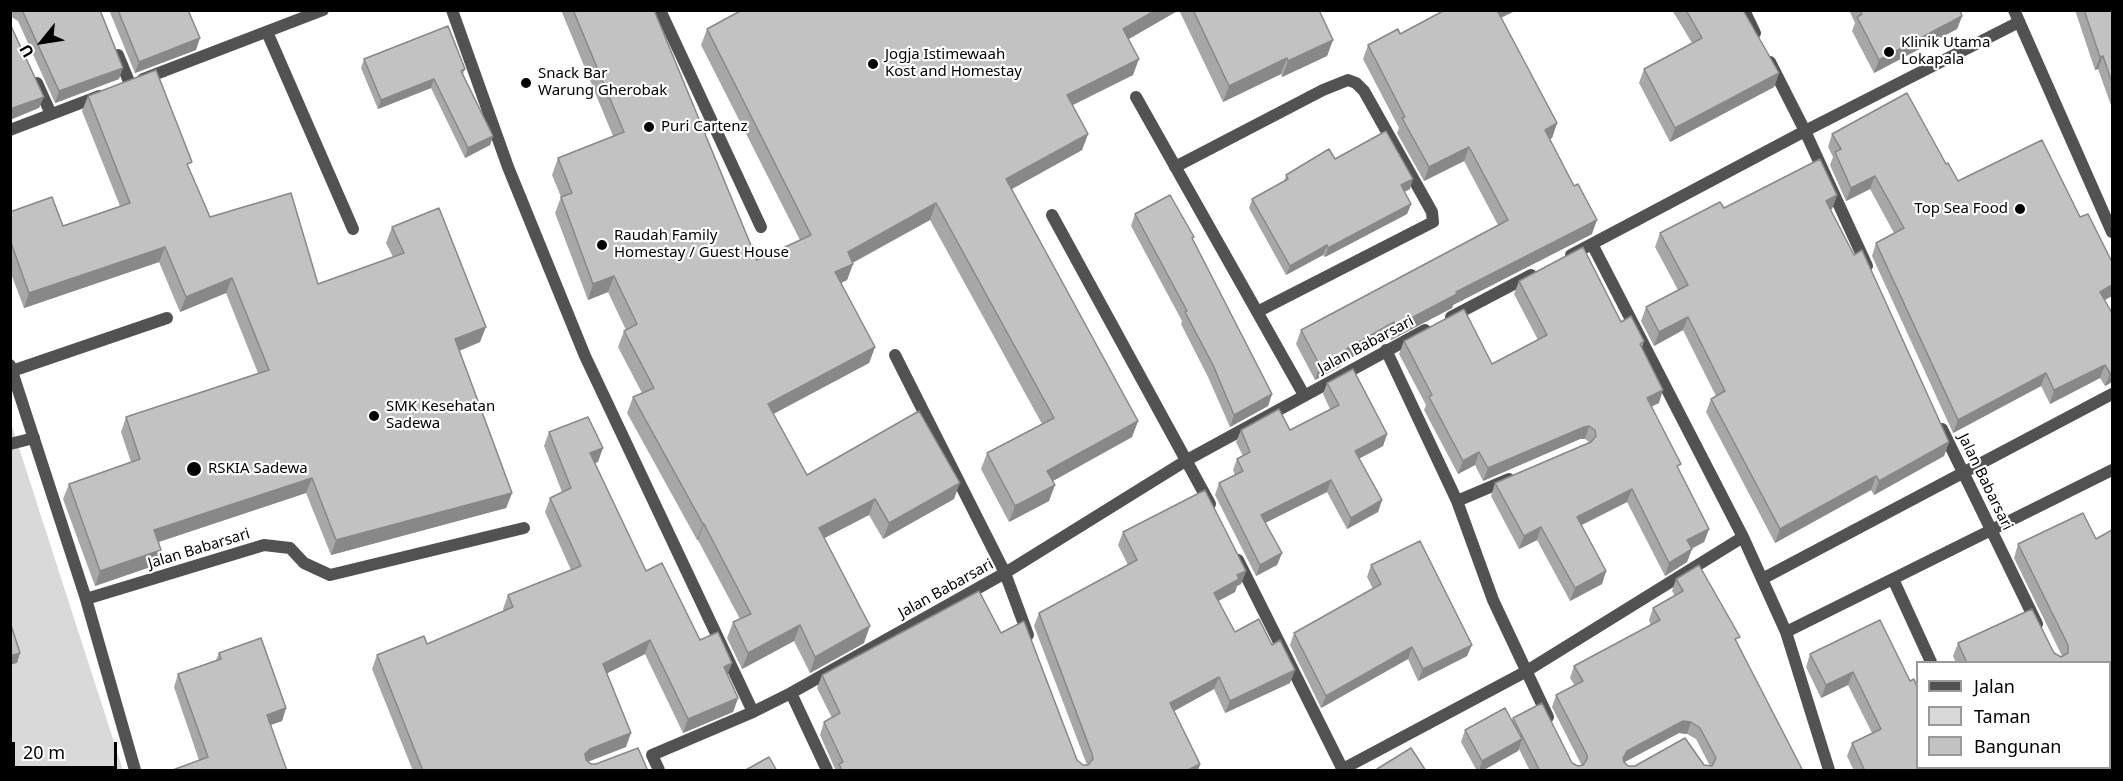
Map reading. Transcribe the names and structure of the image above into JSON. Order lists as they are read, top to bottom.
{
  "streets": {
    "street": ["Jalan Babarsari"]
  },
  "places": [
    "Klinik Utama Lokapala",
    "Jogja Istimewaah Kost and Homestay",
    "Snack Bar Warung Gherobak",
    "Puri Cartenz",
    "Top Sea Food",
    "Raudah Family Homestay / Guest House",
    "SMK Kesehatan Sadewa",
    "RSKIA Sadewa"
  ],
  "legend": ["Jalan", "Taman", "Bangunan"],
  "scale_bar": "20 m",
  "north": "bottom left"
}
